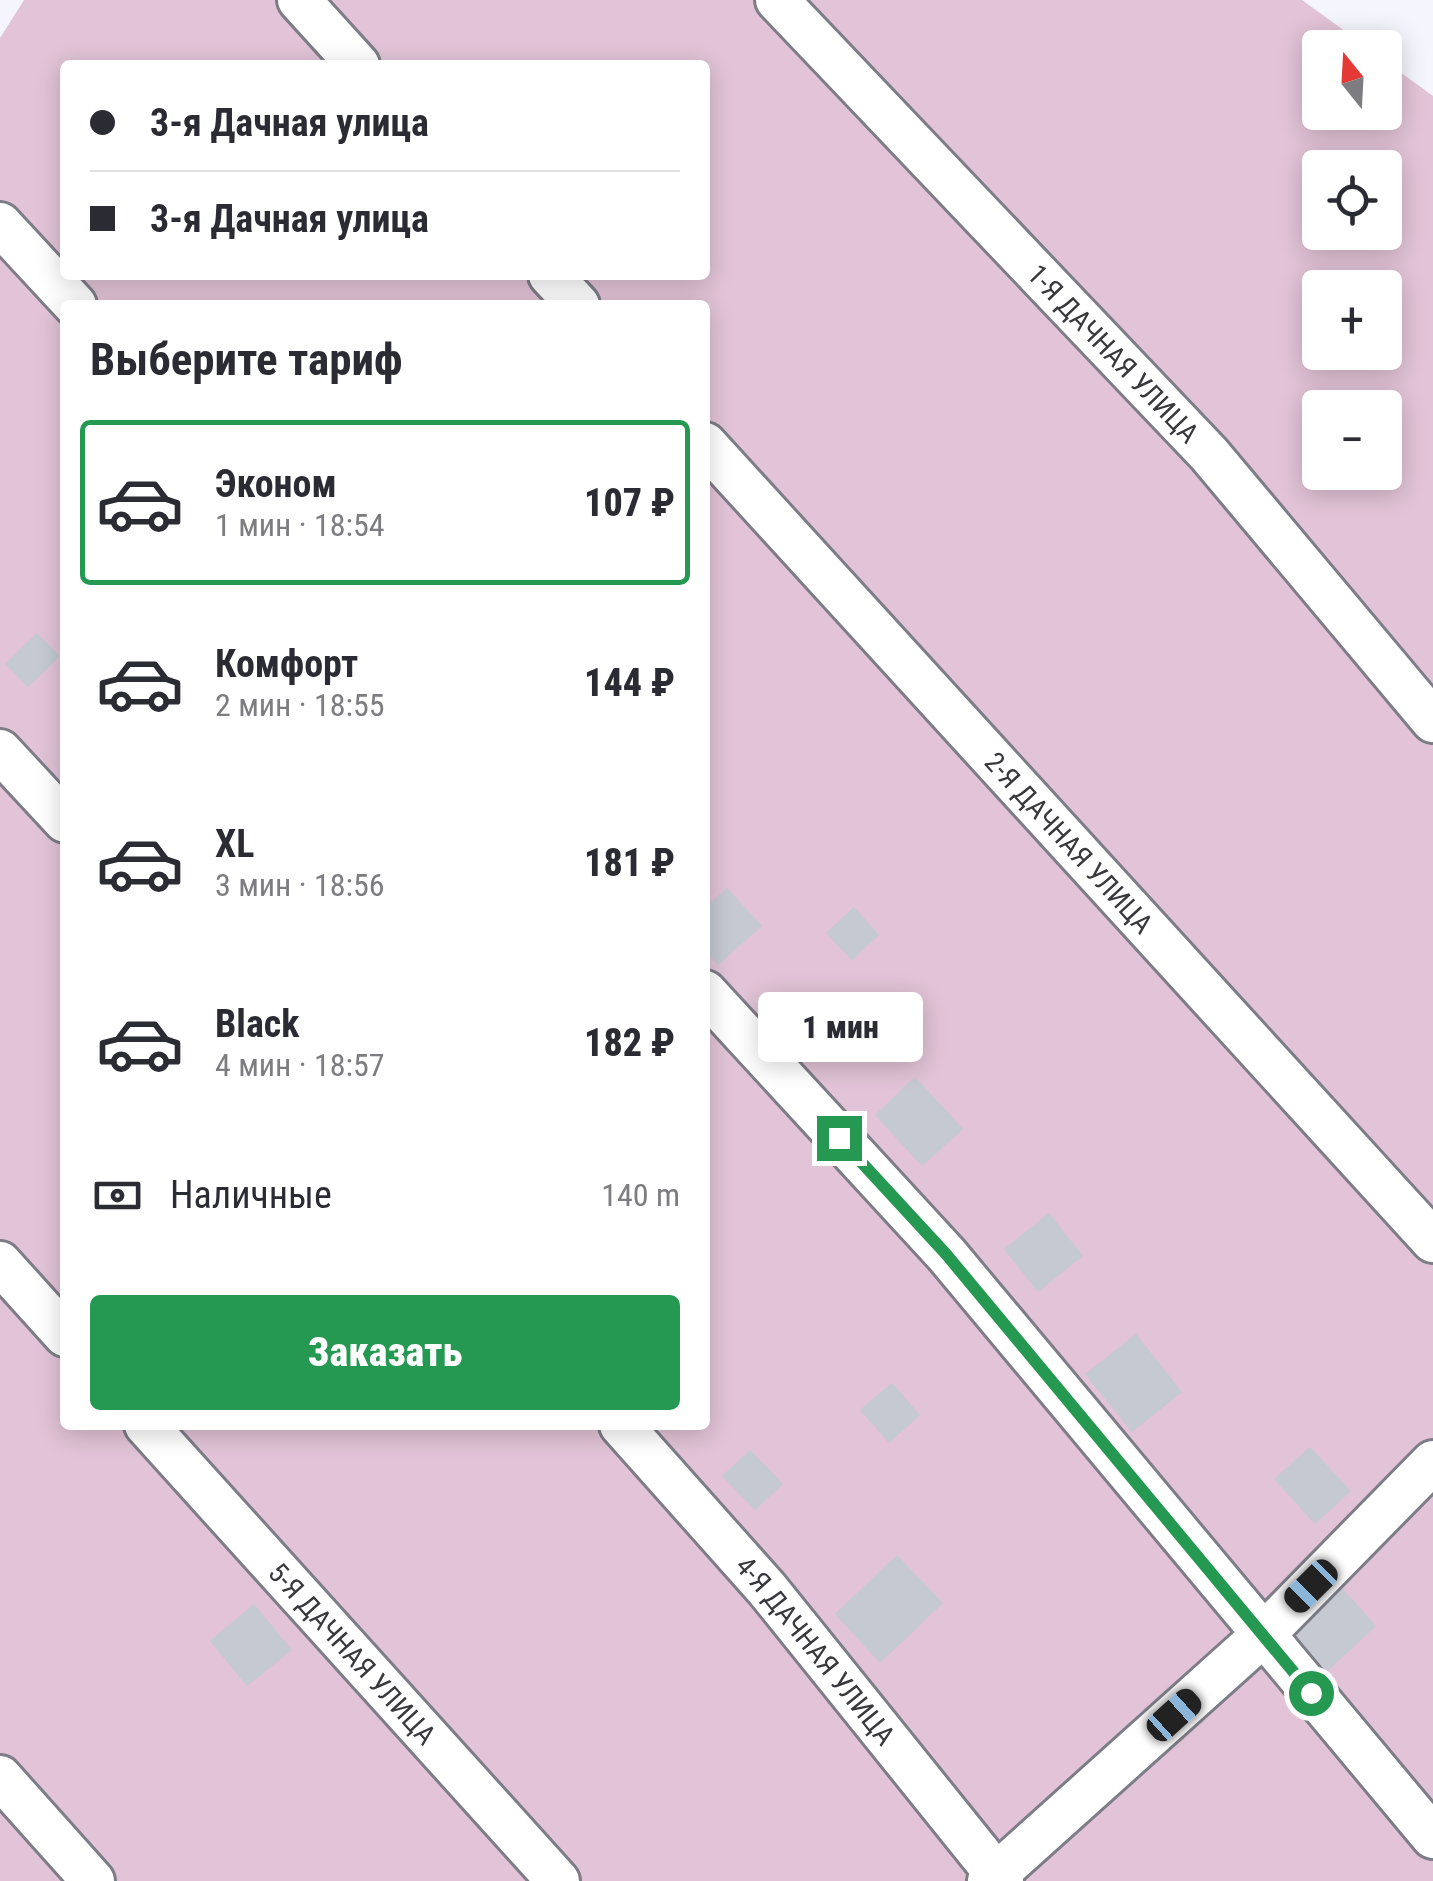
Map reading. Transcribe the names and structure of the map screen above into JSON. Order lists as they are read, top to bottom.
{
  "streets": {
    "street": [
      "1-Я ДАЧНАЯ УЛИЦА",
      "2-Я ДАЧНАЯ УЛИЦА",
      "4-Я ДАЧНАЯ УЛИЦА",
      "5-Я ДАЧНАЯ УЛИЦА"
    ]
  },
  "north": "top",
  "page": {
    "map_buttons": ["+", "−"],
    "banner": ["3-я Дачная улица", "3-я Дачная улица"],
    "heading": "Выберите тариф",
    "list": [
      {
        "name": "Эконом",
        "note": "1 мин · 18:54",
        "value": "107 ₽"
      },
      {
        "name": "Комфорт",
        "note": "2 мин · 18:55",
        "value": "144 ₽"
      },
      {
        "name": "XL",
        "note": "3 мин · 18:56",
        "value": "181 ₽"
      },
      {
        "name": "Black",
        "note": "4 мин · 18:57",
        "value": "182 ₽"
      }
    ],
    "bubble": "1 мин",
    "pay": ["Наличные", "140 m"],
    "buttons": "Заказать"
  }
}
